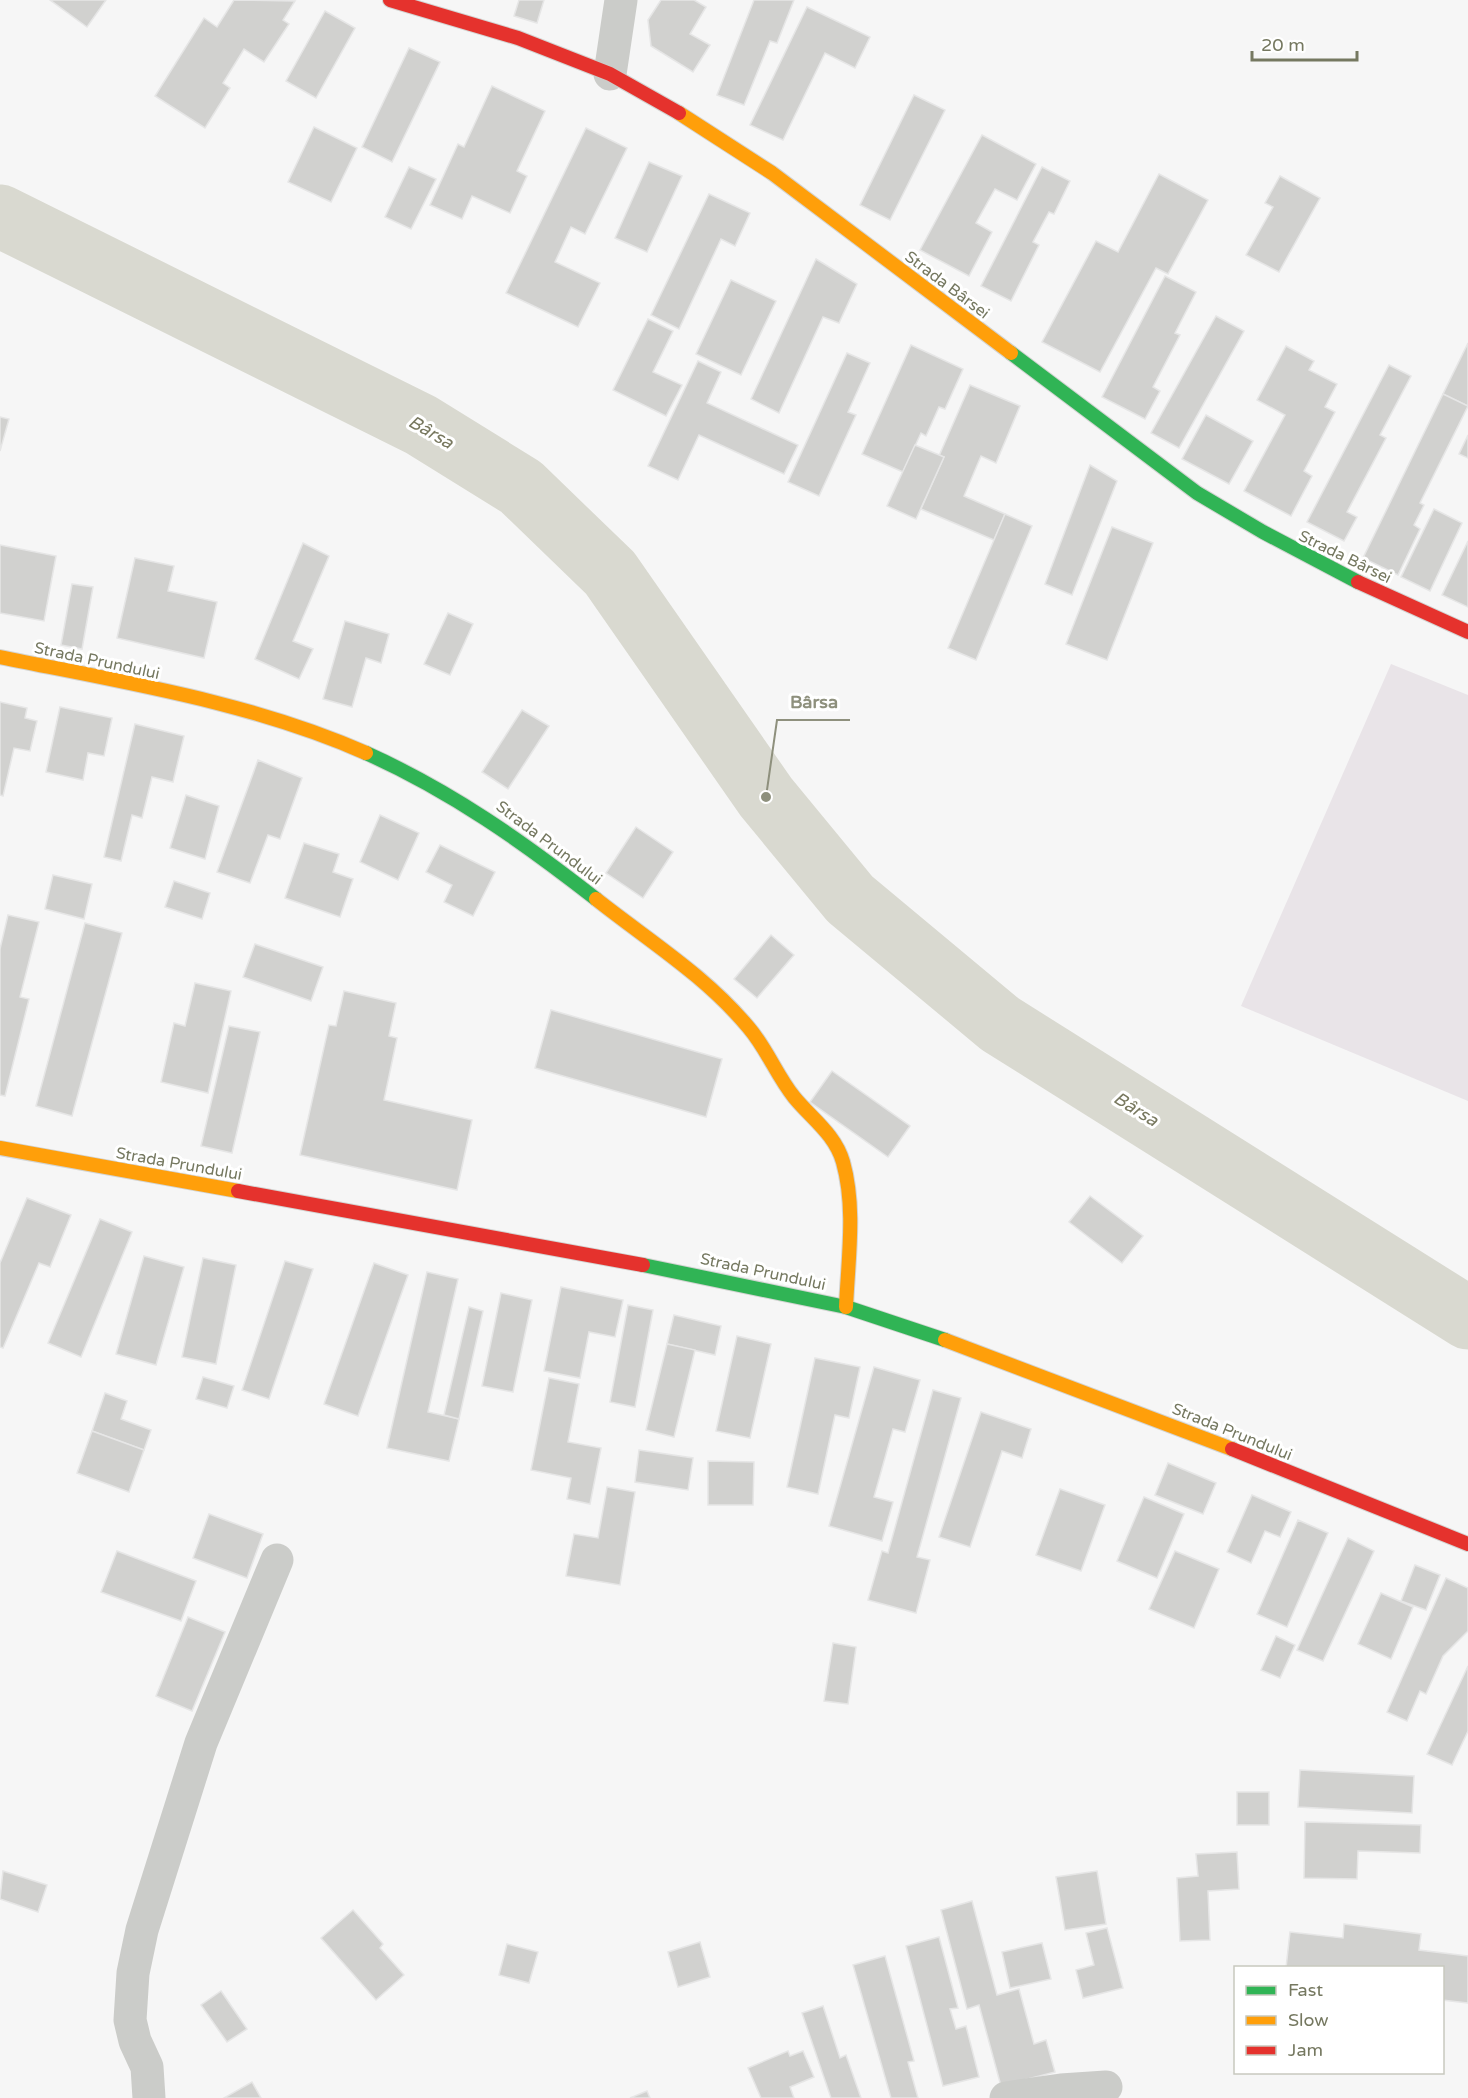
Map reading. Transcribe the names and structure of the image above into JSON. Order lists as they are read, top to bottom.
{
  "streets": {
    "street": ["Strada Bârsei", "Strada Prundului"]
  },
  "water": ["Bârsa"],
  "places": ["Bârsa"],
  "legend": ["Fast", "Slow", "Jam"],
  "scale_bar": "20 m"
}
